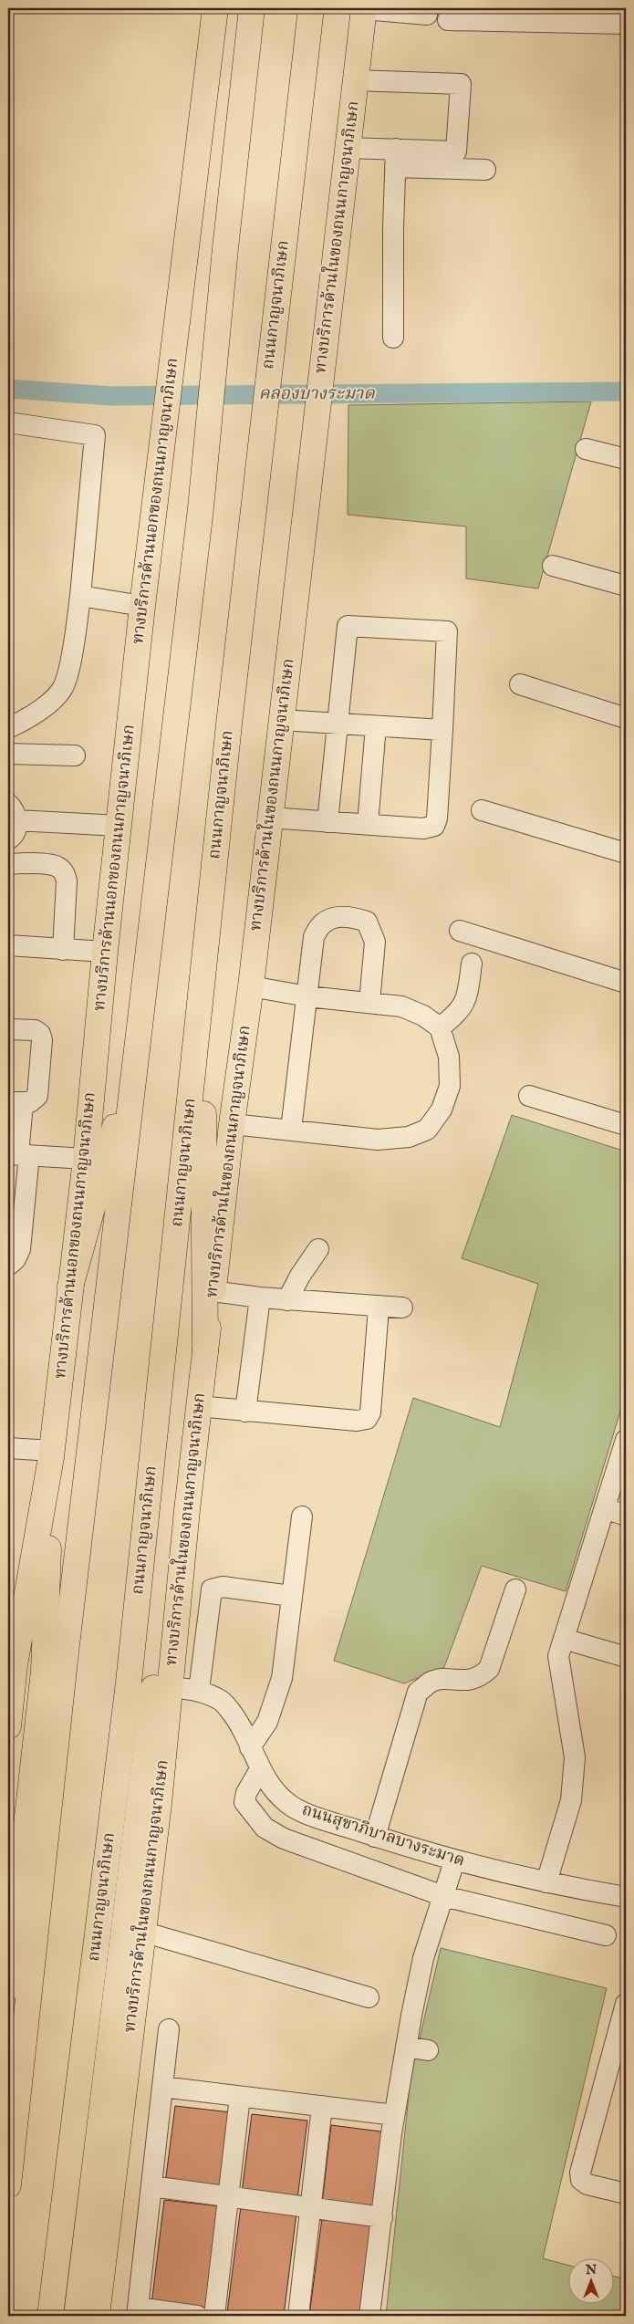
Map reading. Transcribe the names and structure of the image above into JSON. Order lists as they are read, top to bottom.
{
  "streets": {
    "main road": ["ทางบริการด้านในของถนนกาญจนาภิเษก", "ถนนกาญจนาภิเษก", "ทางบริการด้านนอกของถนนกาญจนาภิเษก"],
    "street": ["ถนนสุขาภิบาลบางระมาด"]
  },
  "crossings": [
    ["ทางบริการด้านในของถนนกาญจนาภิเษก", "ถนนสุขาภิบาลบางระมาด"]
  ],
  "water": ["คลองบางระมาด"],
  "north": "top"
}
